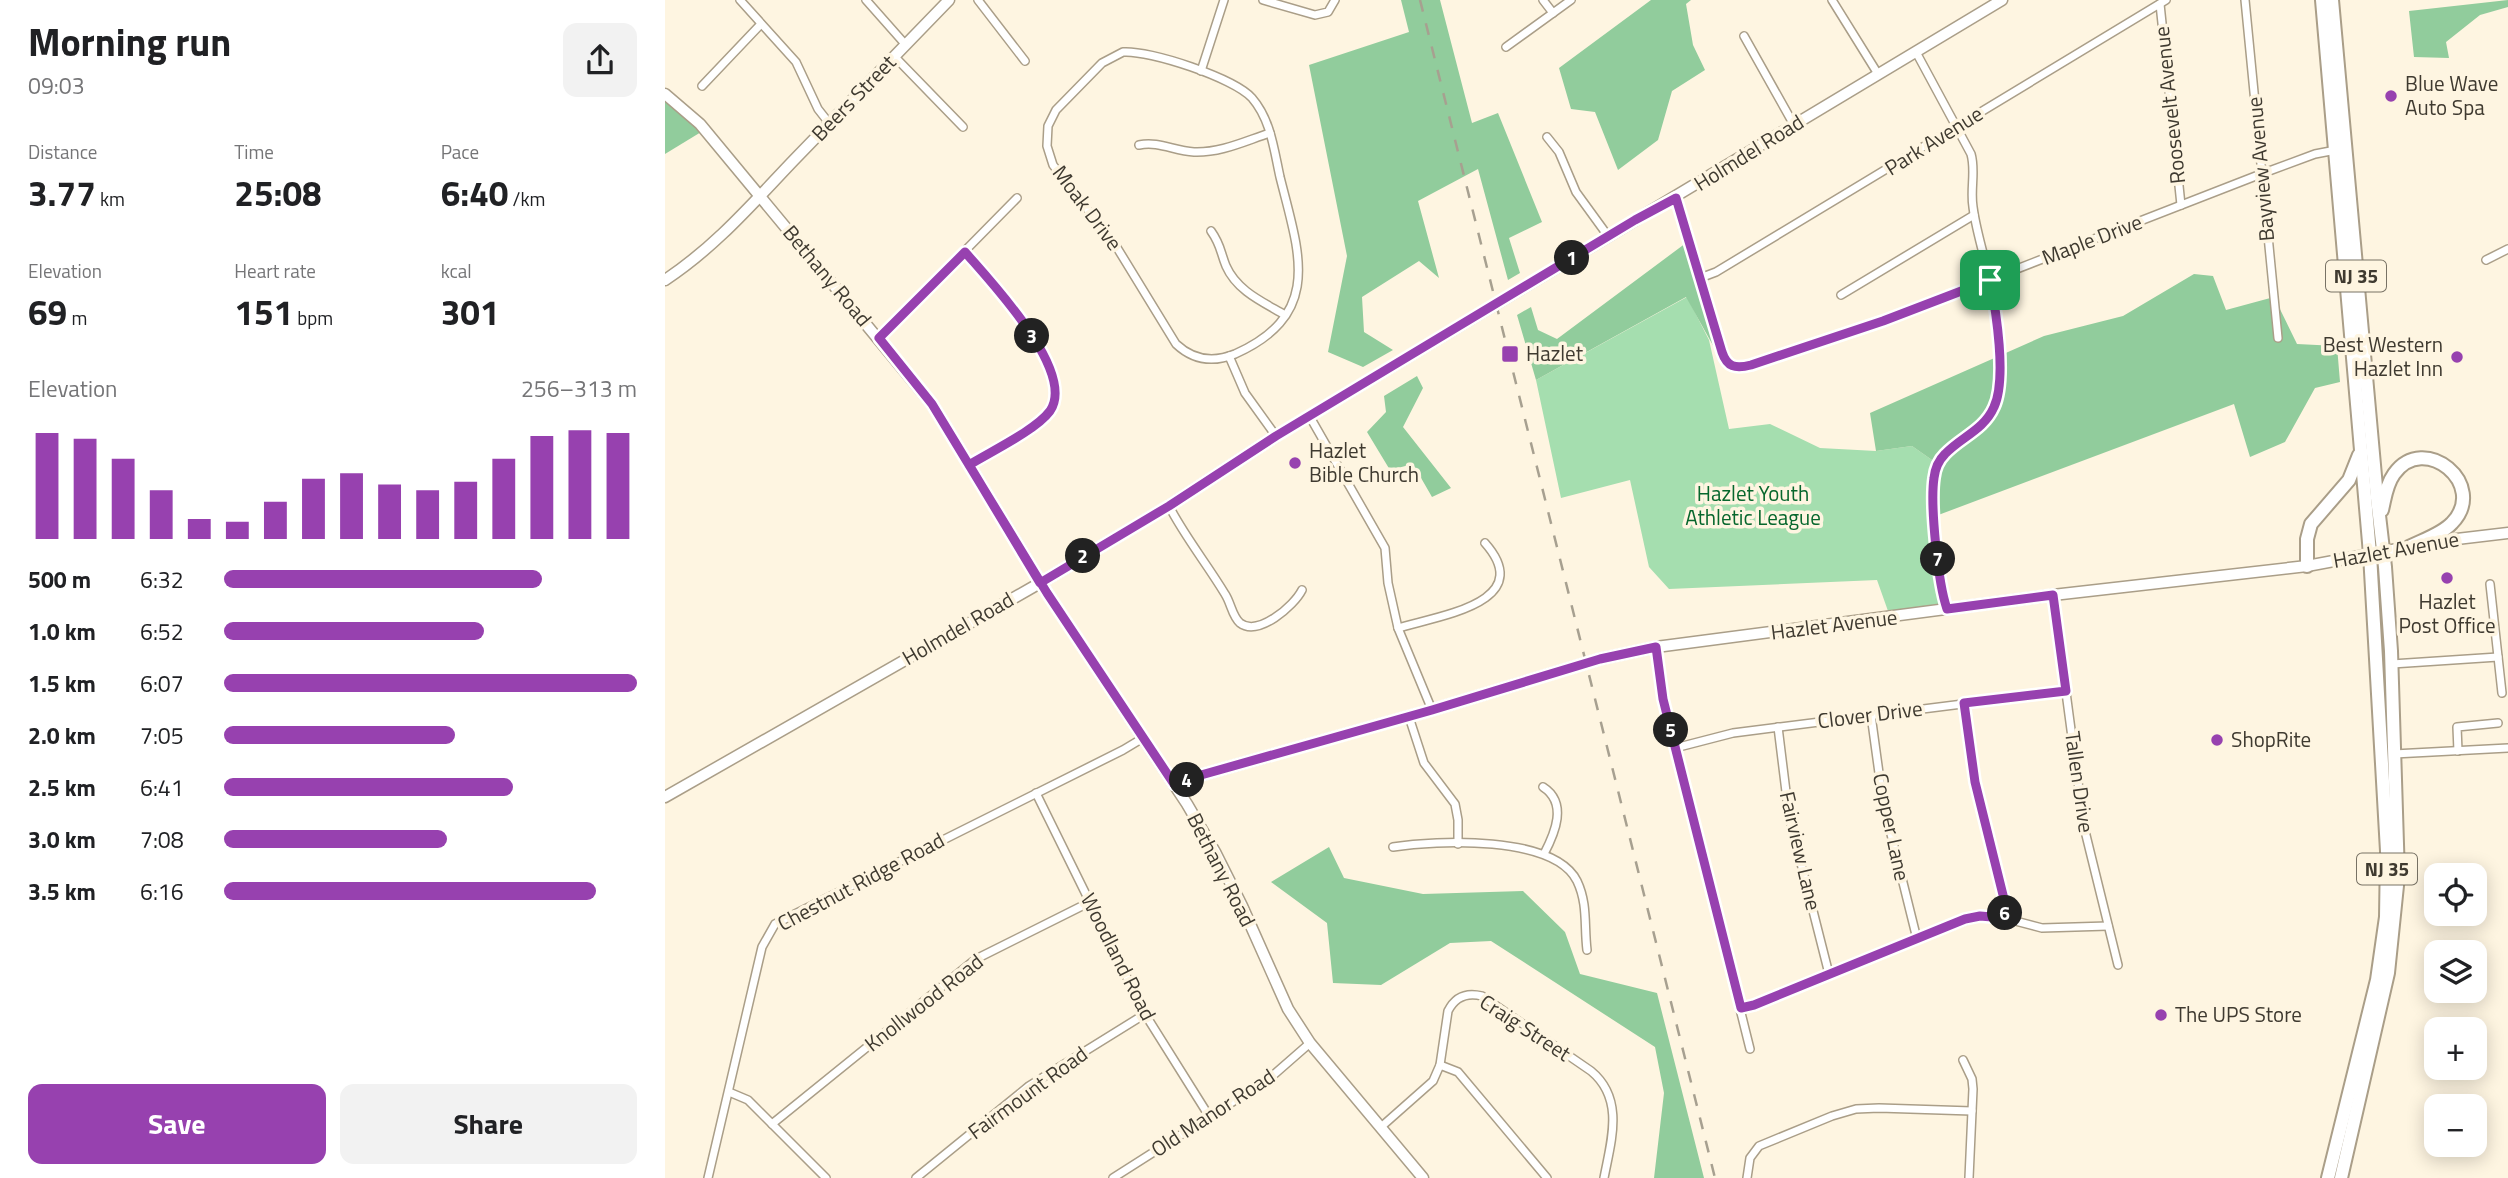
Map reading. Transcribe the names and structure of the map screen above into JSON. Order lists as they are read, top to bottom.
{
  "streets": {
    "highway": ["NJ 35"],
    "street": [
      "Beers Street",
      "Roosevelt Avenue",
      "Park Avenue",
      "Holmdel Road",
      "Bayview Avenue",
      "Moak Drive",
      "Maple Drive",
      "Bethany Road",
      "Hazlet Avenue",
      "Clover Drive",
      "Tallen Drive",
      "Copper Lane",
      "Fairview Lane",
      "Chestnut Ridge Road",
      "Woodland Road",
      "Knollwood Road",
      "Craig Street",
      "Fairmount Road",
      "Old Manor Road"
    ]
  },
  "crossings": [
    ["Beers Street", "Bethany Road"],
    ["Roosevelt Avenue", "Park Avenue"],
    ["Roosevelt Avenue", "Maple Drive"],
    ["Park Avenue", "Maple Drive"],
    ["Holmdel Road", "Bethany Road"],
    ["Bayview Avenue", "Maple Drive"],
    ["Maple Drive", "NJ 35"],
    ["Bethany Road", "Hazlet Avenue"],
    ["Bethany Road", "Chestnut Ridge Road"],
    ["Bethany Road", "Craig Street"],
    ["Bethany Road", "Old Manor Road"],
    ["NJ 35", "Hazlet Avenue"],
    ["Hazlet Avenue", "Tallen Drive"],
    ["Clover Drive", "Tallen Drive"],
    ["Clover Drive", "Copper Lane"],
    ["Clover Drive", "Fairview Lane"],
    ["Chestnut Ridge Road", "Woodland Road"],
    ["Woodland Road", "Knollwood Road"],
    ["Woodland Road", "Fairmount Road"],
    ["Woodland Road", "Old Manor Road"]
  ],
  "parks": ["Hazlet Youth Athletic League"],
  "places": {
    "other": [
      "Blue Wave Auto Spa",
      "Best Western Hazlet Inn",
      "Hazlet Bible Church",
      "Hazlet Post Office",
      "ShopRite",
      "The UPS Store"
    ],
    "transit": ["Hazlet"]
  },
  "page": {
    "heading": ["Morning run", "09:03"],
    "stats": [
      ["Distance", "3.77 km"],
      ["Time", "25:08"],
      ["Pace", "6:40 /km"],
      ["Elevation", "69 m"],
      ["Heart rate", "151 bpm"],
      ["kcal", "301"]
    ],
    "pins": [
      "1",
      "3",
      "2",
      "7",
      "5",
      "4",
      "6"
    ],
    "chart": ["Elevation", "256–313 m"],
    "list": [
      {
        "name": "500 m",
        "note": "6:32"
      },
      {
        "name": "1.0 km",
        "note": "6:52"
      },
      {
        "name": "1.5 km",
        "note": "6:07"
      },
      {
        "name": "2.0 km",
        "note": "7:05"
      },
      {
        "name": "2.5 km",
        "note": "6:41"
      },
      {
        "name": "3.0 km",
        "note": "7:08"
      },
      {
        "name": "3.5 km",
        "note": "6:16"
      }
    ],
    "map_buttons": ["+", "−"],
    "buttons": ["Save", "Share"]
  }
}
